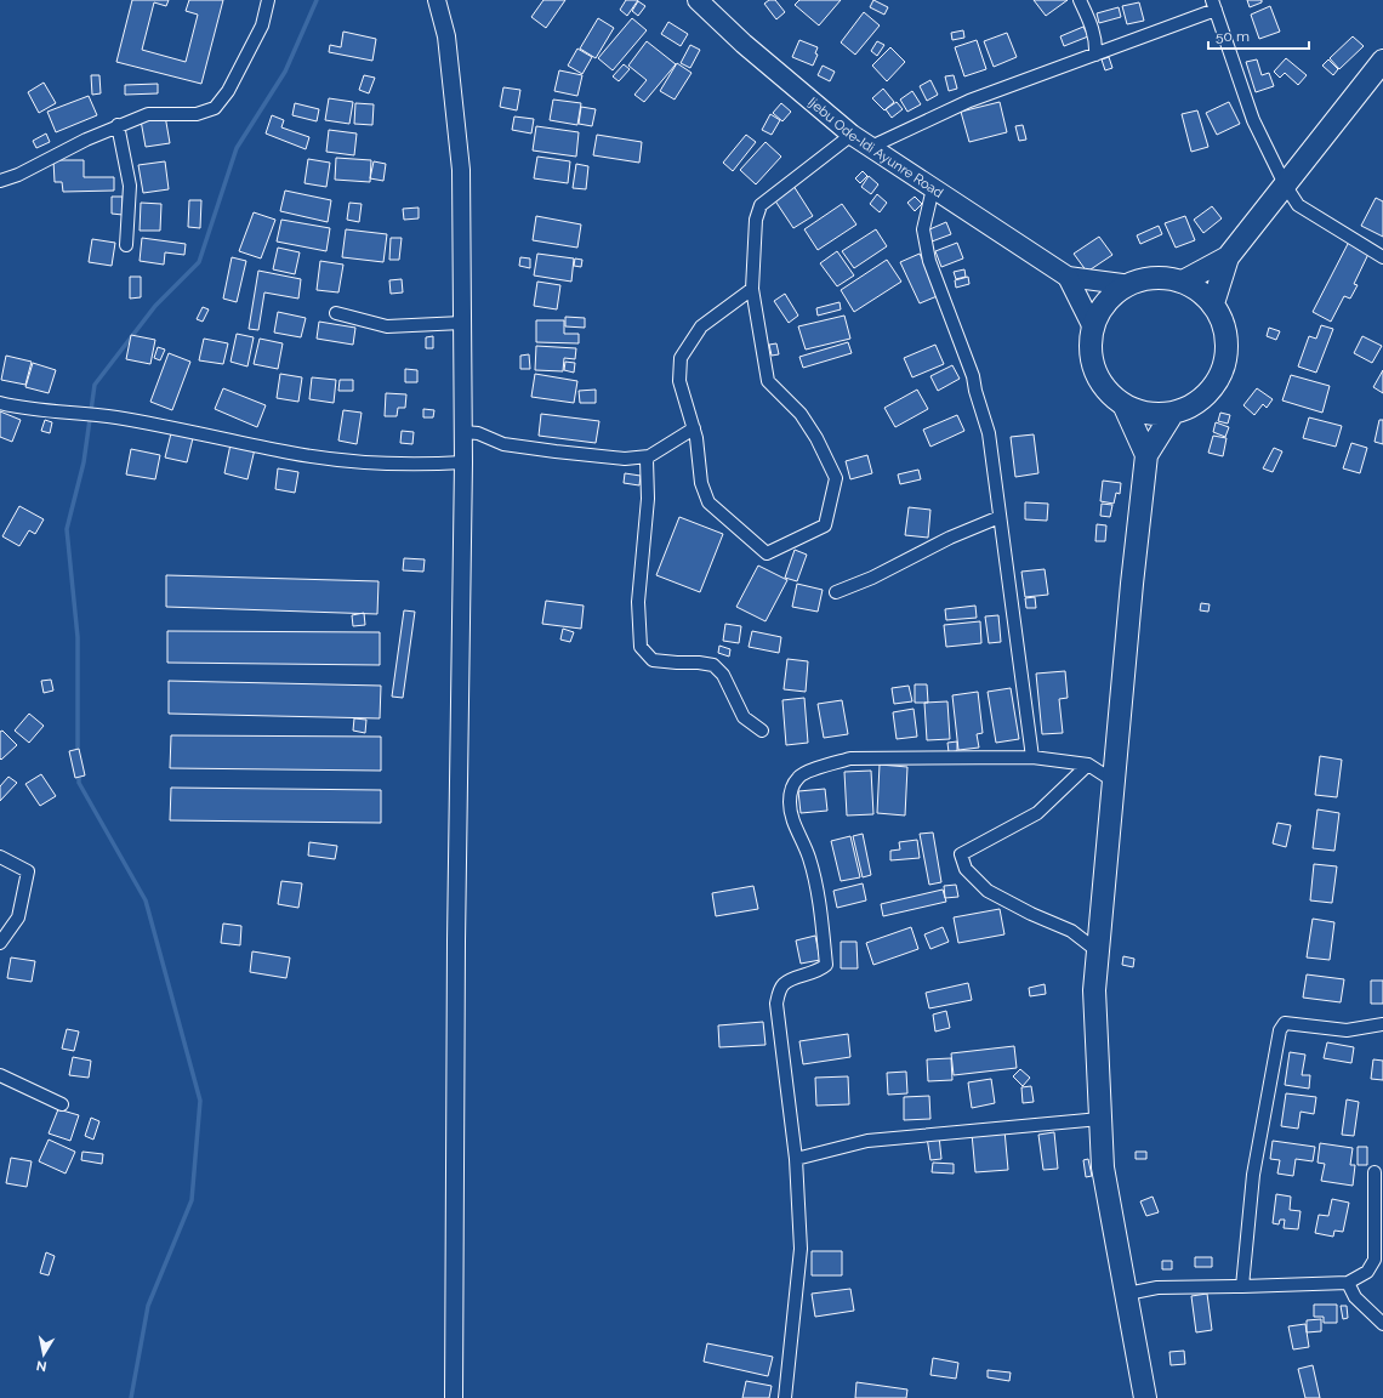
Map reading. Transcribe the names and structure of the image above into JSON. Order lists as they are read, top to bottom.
{
  "streets": {
    "main road": ["Ijebu Ode-Idi Ayunre Road"]
  },
  "scale_bar": "50 m",
  "north": "bottom"
}
